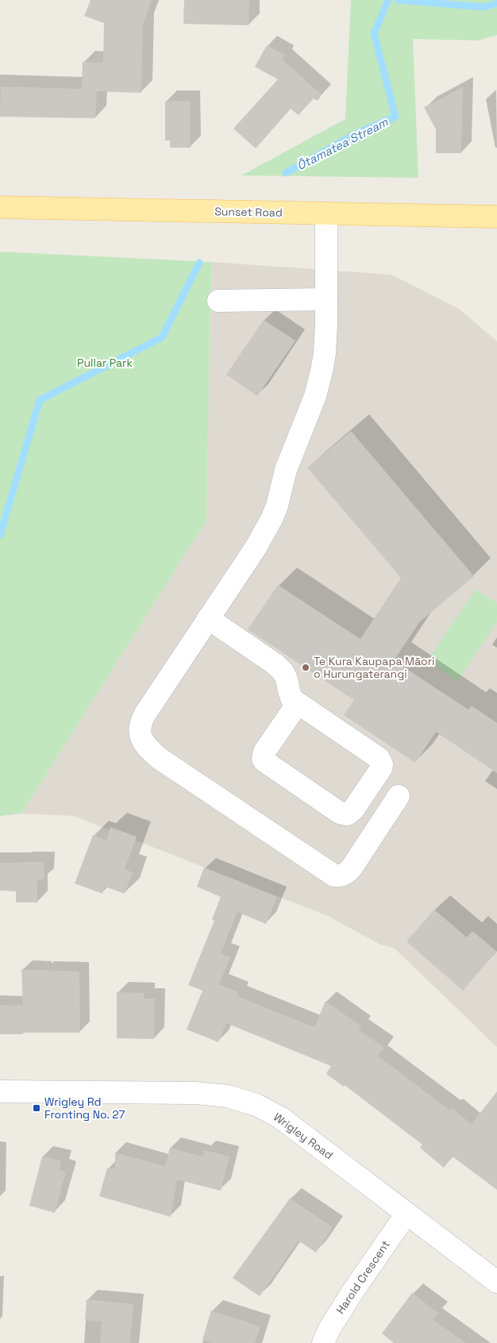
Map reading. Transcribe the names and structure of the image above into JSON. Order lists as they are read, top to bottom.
{
  "streets": {
    "main road": ["Sunset Road"],
    "street": ["Wrigley Road", "Harold Crescent"]
  },
  "crossings": [
    ["Wrigley Road", "Harold Crescent"]
  ],
  "water": ["Ōtamatea Stream"],
  "parks": ["Pullar Park"],
  "places": {
    "other": ["Te Kura Kaupapa Māori o Hurungaterangi"],
    "transit": ["Wrigley Rd Fronting No. 27"]
  }
}
